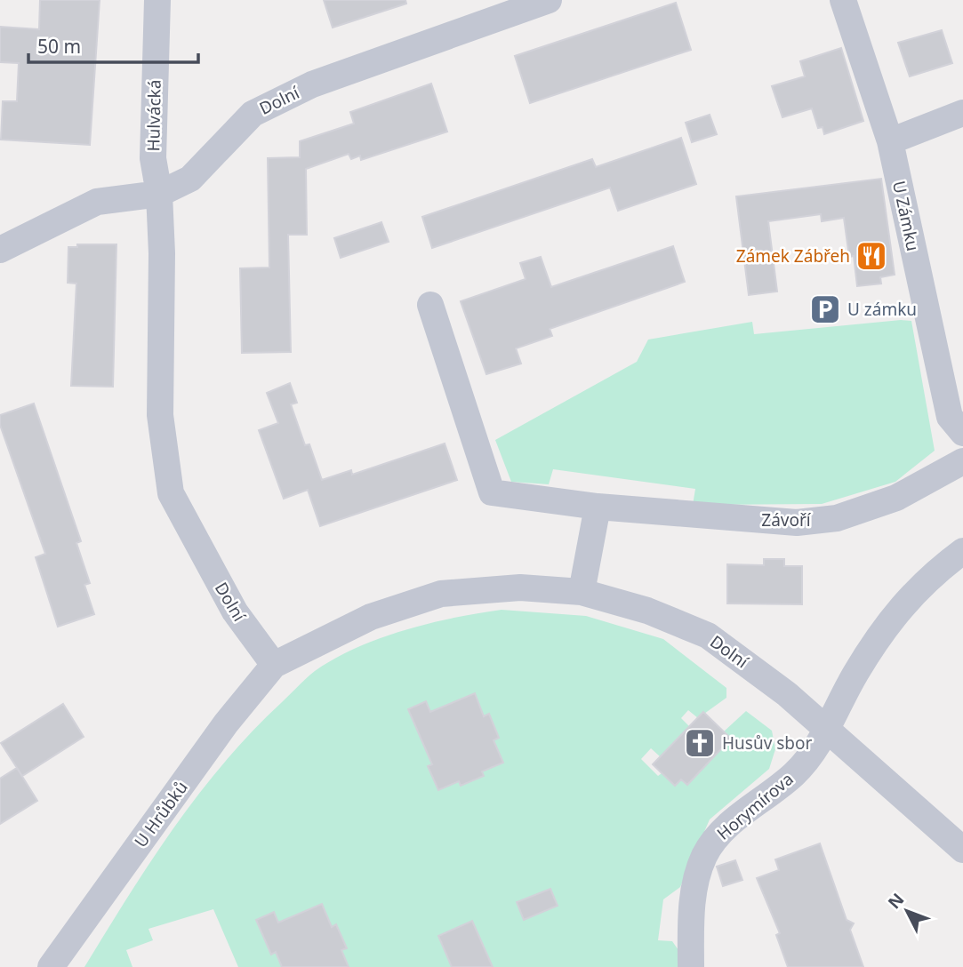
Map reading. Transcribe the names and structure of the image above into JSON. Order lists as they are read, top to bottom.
{
  "streets": {
    "street": [
      "Dolní",
      "Hulvácká",
      "U Zámku",
      "Závoří",
      "Horymírova",
      "U Hrůbků"
    ]
  },
  "crossings": [
    ["Dolní", "Hulvácká"],
    ["Dolní", "Horymírova"],
    ["Dolní", "U Hrůbků"]
  ],
  "places": {
    "restaurant": ["Zámek Zábřeh"],
    "parking": ["U zámku"],
    "church": ["Husův sbor"]
  },
  "scale_bar": "50 m",
  "north": "top left"
}
